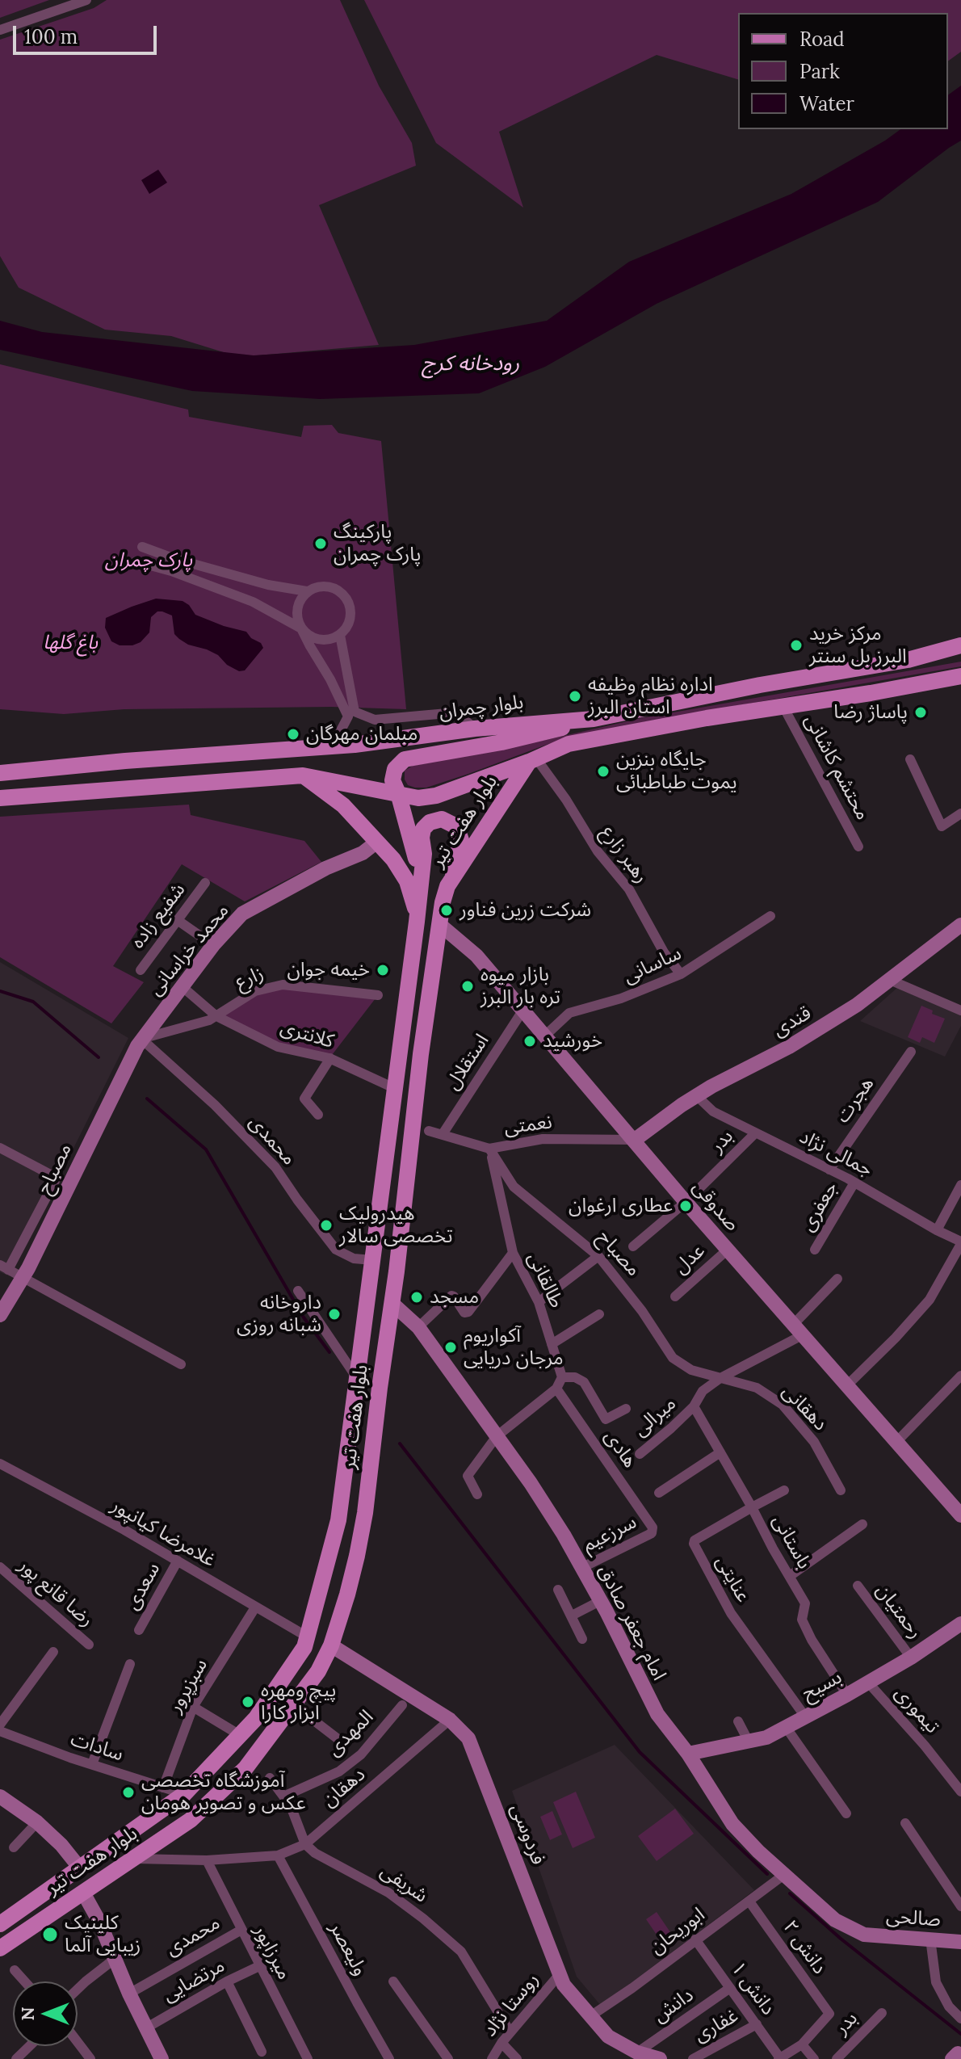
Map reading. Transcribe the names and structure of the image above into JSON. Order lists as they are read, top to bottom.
{
  "streets": {
    "main road": ["بلوار چمران", "بلوار هفت تیر"],
    "street": [
      "محتشم کاشانی",
      "رهبر زارع",
      "شفیع زاده",
      "محمد خراسانی",
      "ساسانی",
      "زارع",
      "قندی",
      "کلانتری",
      "استقلال",
      "هجرت",
      "نعمتی",
      "محمدی",
      "بدر",
      "جمالی نژاد",
      "مصباح",
      "صدوقی",
      "جعفری",
      "عدل",
      "طالقانی",
      "دهقانی",
      "میرالی",
      "هادی",
      "غلامرضا کیانپور",
      "سرزعیم",
      "باستانی",
      "عنایتی",
      "سعدی",
      "رضا قانع پور",
      "رحمتیان",
      "امام جعفر صادق",
      "سبزپرور",
      "بسیح",
      "تیموری",
      "المهدی",
      "سادات",
      "دهقان",
      "فردوسی",
      "شریفی",
      "صالحی",
      "ابوریحان",
      "دانش ۲",
      "ولیعصر",
      "میرزاپور",
      "مرتضایی",
      "دانش ۱",
      "روستا نژاد",
      "دانش",
      "غفاری"
    ]
  },
  "crossings": [
    ["بلوار هفت تیر", "رهبر زارع"],
    ["بلوار هفت تیر", "محمد خراسانی"],
    ["بلوار هفت تیر", "کلانتری"],
    ["بلوار هفت تیر", "محمدی"],
    ["بلوار هفت تیر", "صدوقی"],
    ["بلوار هفت تیر", "غلامرضا کیانپور"],
    ["بلوار هفت تیر", "امام جعفر صادق"],
    ["بلوار هفت تیر", "سادات"],
    ["بلوار هفت تیر", "دهقان"],
    ["بلوار هفت تیر", "فردوسی"],
    ["رهبر زارع", "ساسانی"],
    ["محمد خراسانی", "زارع"],
    ["محمد خراسانی", "کلانتری"],
    ["محمد خراسانی", "محمدی"],
    ["محمد خراسانی", "مصباح"],
    ["ساسانی", "صدوقی"],
    ["زارع", "کلانتری"],
    ["زارع", "محمدی"],
    ["زارع", "مصباح"],
    ["قندی", "نعمتی"],
    ["قندی", "جمالی نژاد"],
    ["قندی", "صدوقی"],
    ["استقلال", "نعمتی"],
    ["استقلال", "صدوقی"],
    ["هجرت", "جمالی نژاد"],
    ["نعمتی", "مصباح"],
    ["نعمتی", "صدوقی"],
    ["نعمتی", "طالقانی"],
    ["محمدی", "مصباح"],
    ["محمدی", "میرزاپور"],
    ["بدر", "جمالی نژاد"],
    ["بدر", "صدوقی"],
    ["جمالی نژاد", "جعفری"],
    ["مصباح", "طالقانی"],
    ["مصباح", "دهقانی"],
    ["مصباح", "میرالی"],
    ["صدوقی", "عدل"],
    ["صدوقی", "میرالی"],
    ["دهقانی", "میرالی"],
    ["میرالی", "باستانی"],
    ["هادی", "سرزعیم"],
    ["غلامرضا کیانپور", "سعدی"],
    ["غلامرضا کیانپور", "سبزپرور"],
    ["سرزعیم", "امام جعفر صادق"],
    ["باستانی", "عنایتی"],
    ["باستانی", "بسیح"],
    ["عنایتی", "بسیح"],
    ["رحمتیان", "بسیح"],
    ["امام جعفر صادق", "بسیح"],
    ["امام جعفر صادق", "صالحی"],
    ["امام جعفر صادق", "ابوریحان"],
    ["سبزپرور", "سادات"],
    ["بسیح", "تیموری"],
    ["دهقان", "فردوسی"],
    ["دهقان", "شریفی"],
    ["دهقان", "ولیعصر"],
    ["دهقان", "میرزاپور"],
    ["فردوسی", "ابوریحان"],
    ["فردوسی", "روستا نژاد"],
    ["فردوسی", "دانش"],
    ["شریفی", "روستا نژاد"],
    ["ابوریحان", "دانش ۲"],
    ["ابوریحان", "دانش ۱"],
    ["میرزاپور", "مرتضایی"],
    ["دانش ۱", "دانش"],
    ["دانش ۱", "غفاری"]
  ],
  "water": ["رودخانه کرج"],
  "parks": ["پارک چمران", "باغ گلها"],
  "places": [
    "پارکینگ پارک چمران",
    "مرکز خرید البرز بل سنتر",
    "اداره نظام وظیفه استان البرز",
    "پاساژ رضا",
    "مبلمان مهرگان",
    "جایگاه بنزین یموت طباطبائی",
    "شرکت زرین فناور",
    "خیمه جوان",
    "بازار میوه تره بار البرز",
    "خورشید",
    "عطاری ارغوان",
    "هیدرولیک تخصصی سالار",
    "مسجد",
    "داروخانه شبانه روزی",
    "آکواریوم مرجان دریایی",
    "پیچ ومهره ابزار کارا",
    "آموزشگاه تخصصی عکس و تصویر هومان",
    "کلینیک زیبایی آلما"
  ],
  "legend": ["Road", "Park", "Water"],
  "scale_bar": "100 m",
  "north": "left"
}
